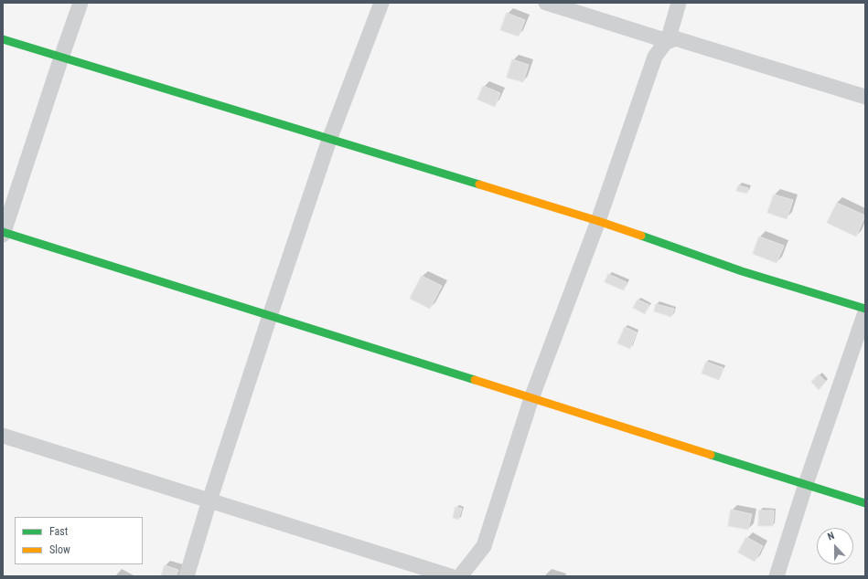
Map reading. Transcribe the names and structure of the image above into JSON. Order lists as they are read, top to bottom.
{
  "legend": ["Fast", "Slow"],
  "north": "top"
}
